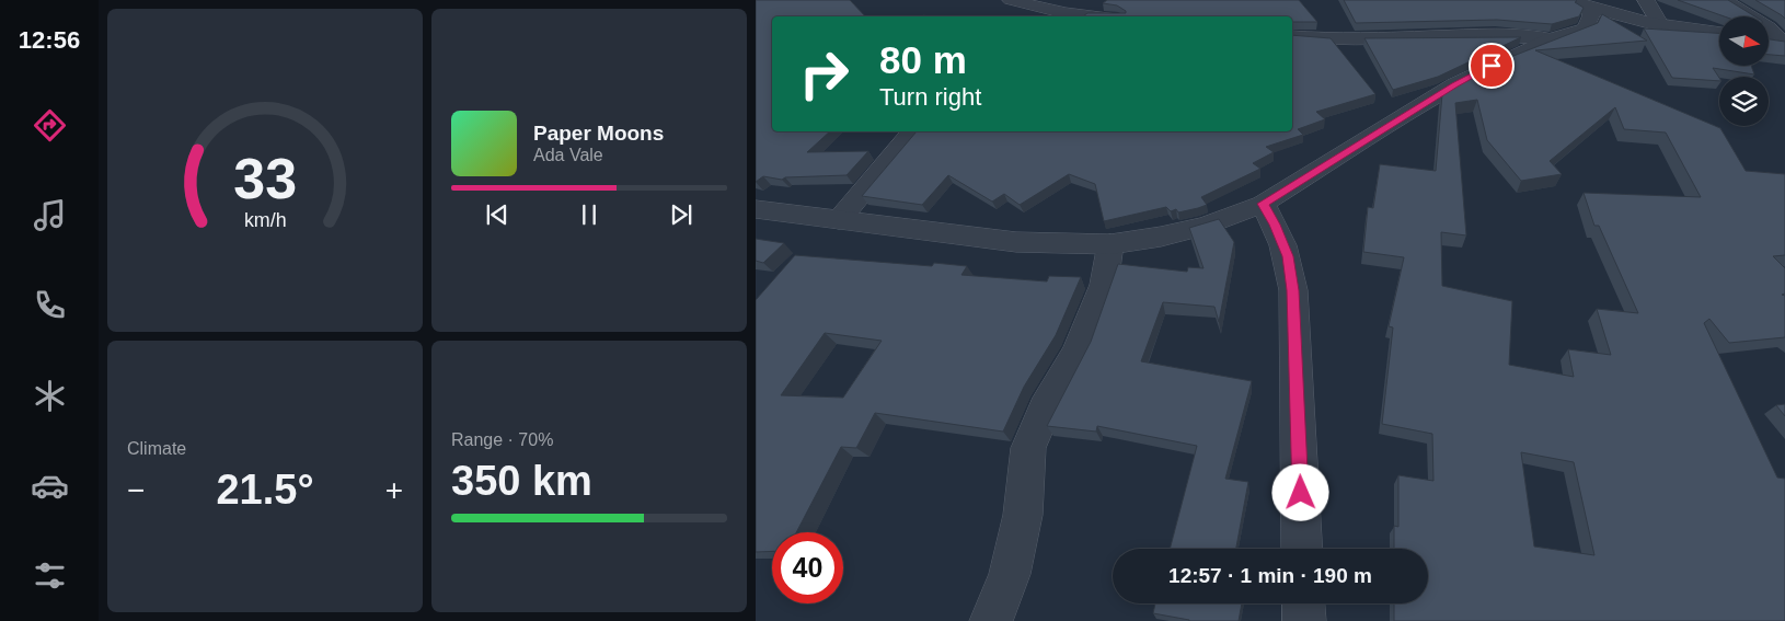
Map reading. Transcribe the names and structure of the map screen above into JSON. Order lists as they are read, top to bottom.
{
  "north": "right",
  "page": {
    "tabs": "12:56",
    "turn": ["80 m", "Turn right"],
    "song": ["Paper Moons", "Ada Vale"],
    "tile": [
      "Climate",
      ["Range · 70%", "350 km"]
    ],
    "heat": ["−", "21.5°", "+"],
    "limit": "40",
    "trip": "12:57 · 1 min · 190 m",
    "gauge": ["33", "km/h"]
  }
}
